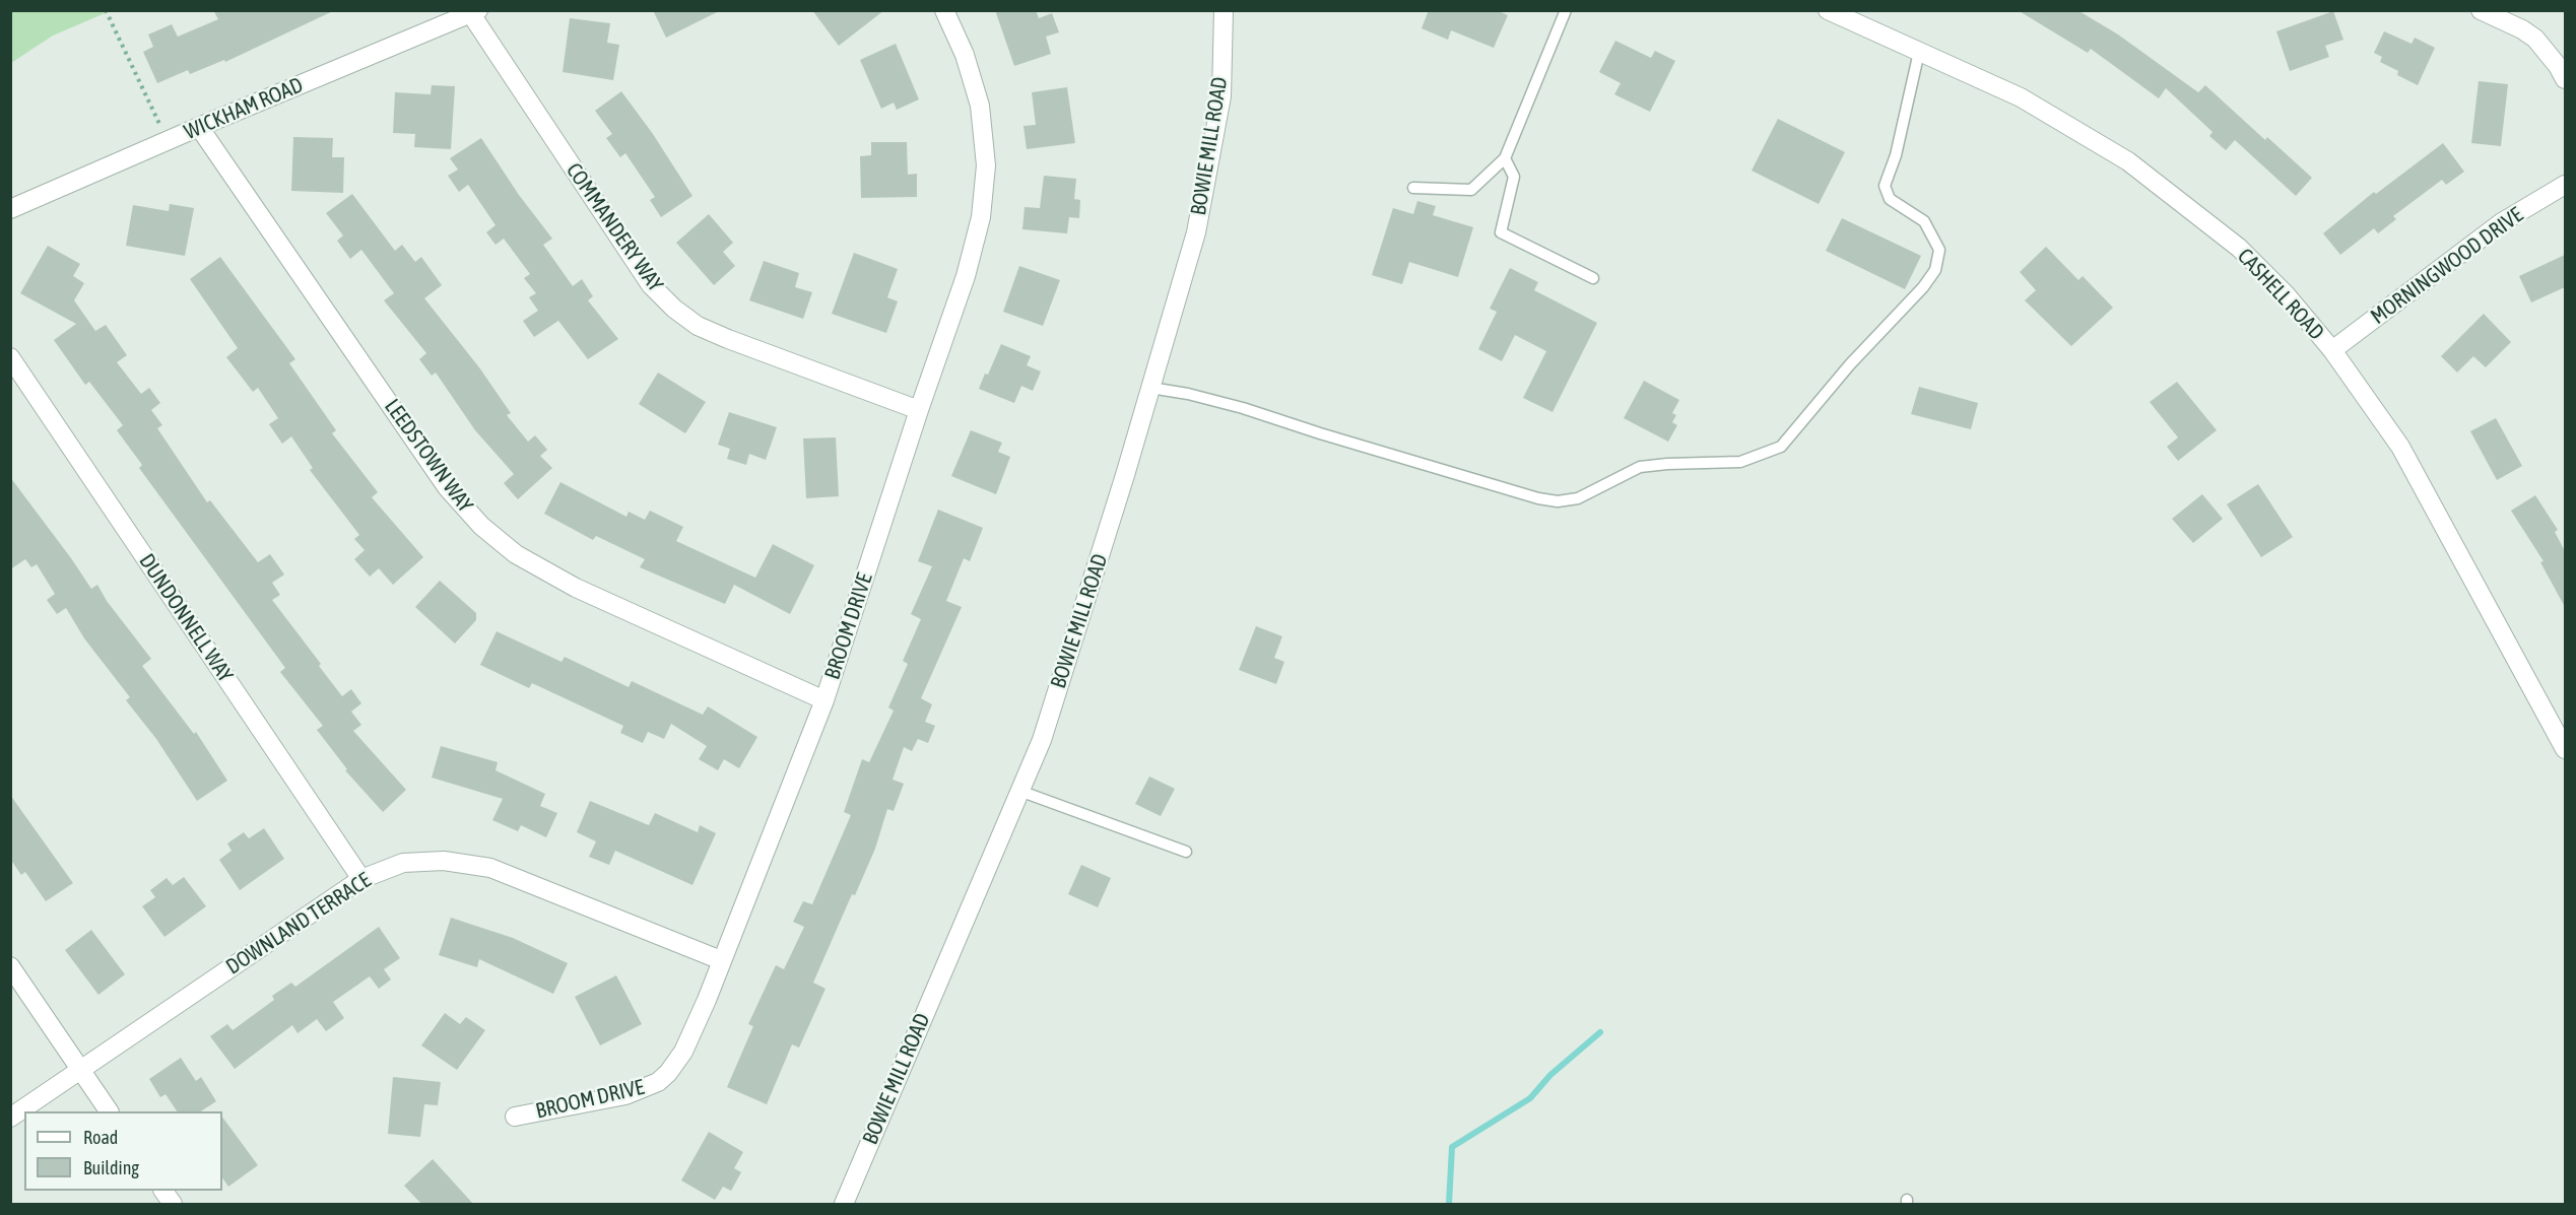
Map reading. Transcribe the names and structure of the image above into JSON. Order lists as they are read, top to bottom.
{
  "streets": {
    "street": [
      "WICKHAM ROAD",
      "BOWIE MILL ROAD",
      "COMMANDERY WAY",
      "MORNINGWOOD DRIVE",
      "CASHELL ROAD",
      "LEEDSTOWN WAY",
      "DUNDONNELL WAY",
      "BROOM DRIVE",
      "DOWNLAND TERRACE"
    ]
  },
  "crossings": [
    ["WICKHAM ROAD", "COMMANDERY WAY"],
    ["WICKHAM ROAD", "LEEDSTOWN WAY"],
    ["COMMANDERY WAY", "BROOM DRIVE"],
    ["MORNINGWOOD DRIVE", "CASHELL ROAD"],
    ["LEEDSTOWN WAY", "BROOM DRIVE"],
    ["DUNDONNELL WAY", "DOWNLAND TERRACE"],
    ["BROOM DRIVE", "DOWNLAND TERRACE"]
  ],
  "legend": ["Road", "Building"]
}
